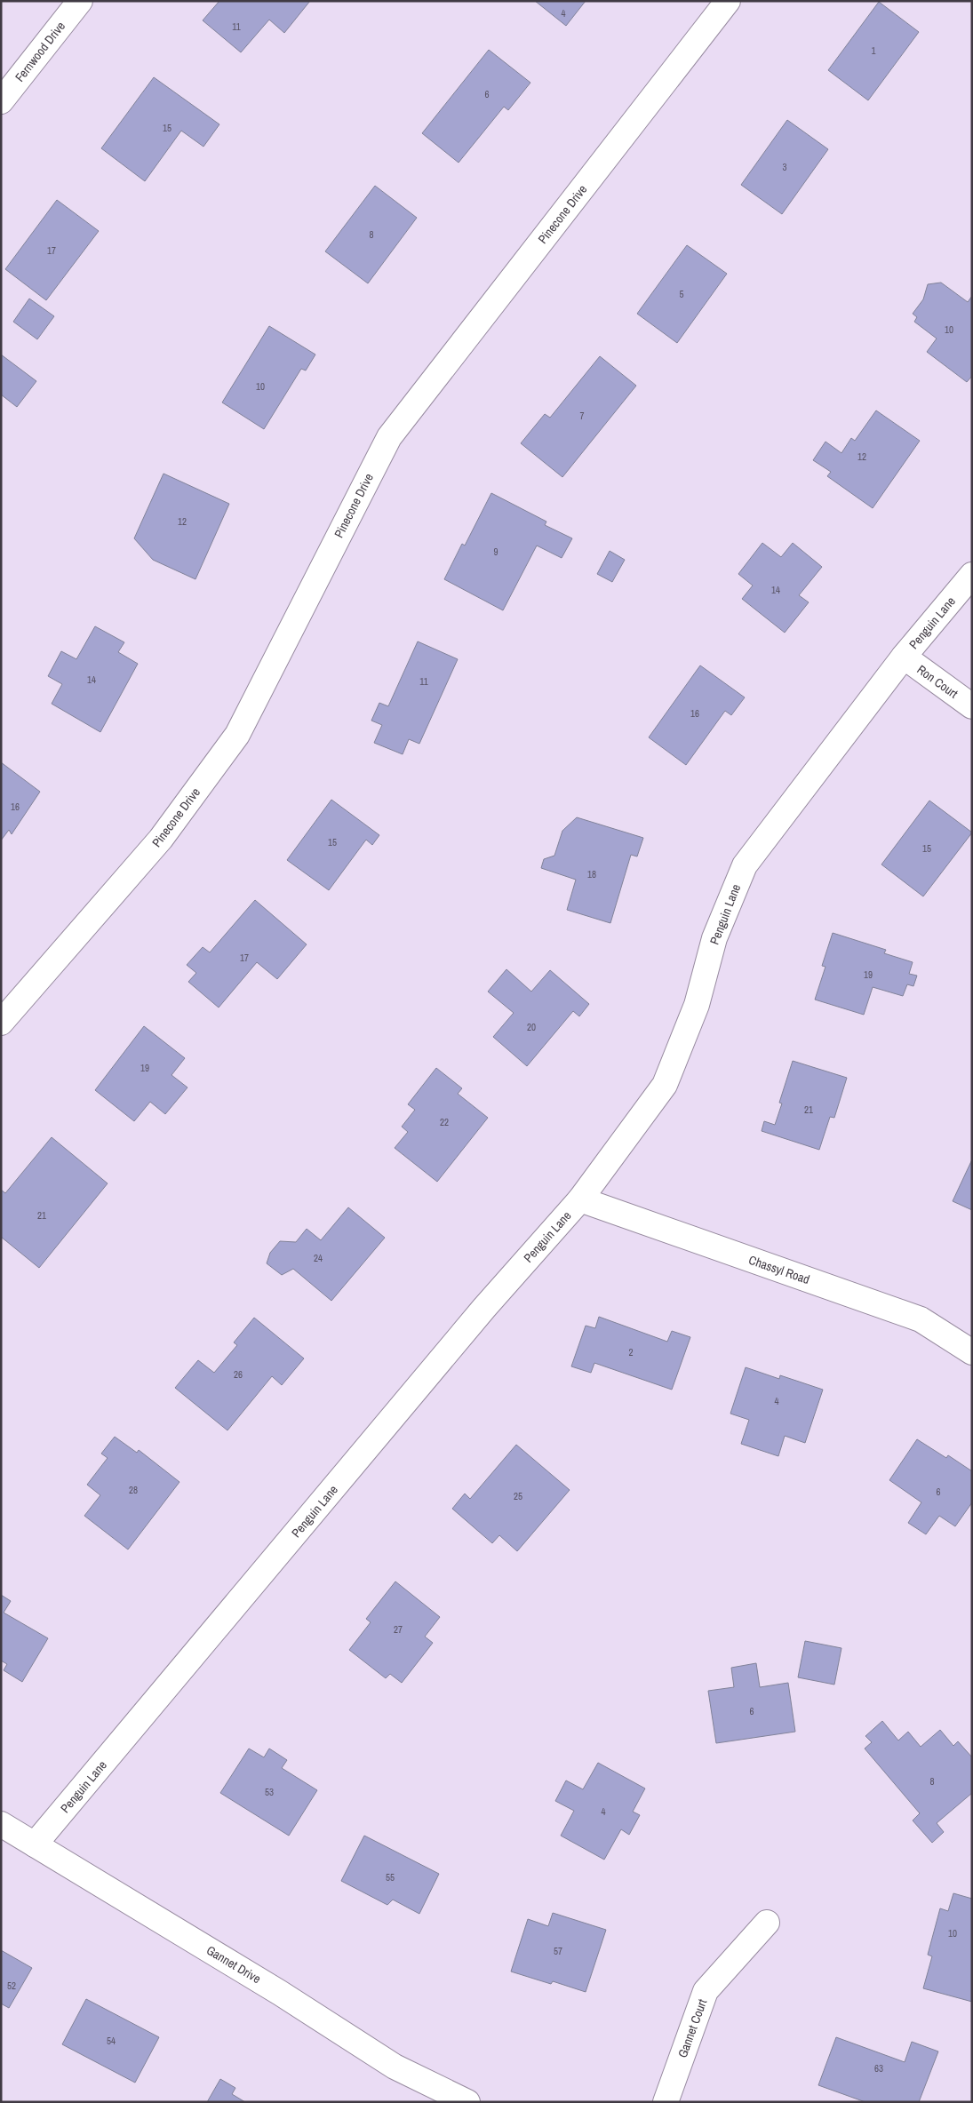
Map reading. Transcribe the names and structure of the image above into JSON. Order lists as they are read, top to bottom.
{
  "streets": {
    "street": [
      "Fernwood Drive",
      "Pinecone Drive",
      "Penguin Lane",
      "Ron Court",
      "Chassyl Road",
      "Gannet Drive",
      "Gannet Court"
    ]
  },
  "crossings": [
    ["Penguin Lane", "Ron Court"],
    ["Penguin Lane", "Chassyl Road"],
    ["Penguin Lane", "Gannet Drive"]
  ],
  "house_numbers": [
    "4",
    "11",
    "1",
    "6",
    "15",
    "3",
    "8",
    "17",
    "5",
    "10",
    "10",
    "7",
    "12",
    "12",
    "9",
    "14",
    "14",
    "11",
    "16",
    "16",
    "15",
    "15",
    "18",
    "17",
    "19",
    "20",
    "19",
    "21",
    "22",
    "21",
    "24",
    "2",
    "26",
    "4",
    "28",
    "6",
    "25",
    "27",
    "6",
    "8",
    "53",
    "4",
    "55",
    "10",
    "57",
    "52",
    "54",
    "63"
  ]
}
